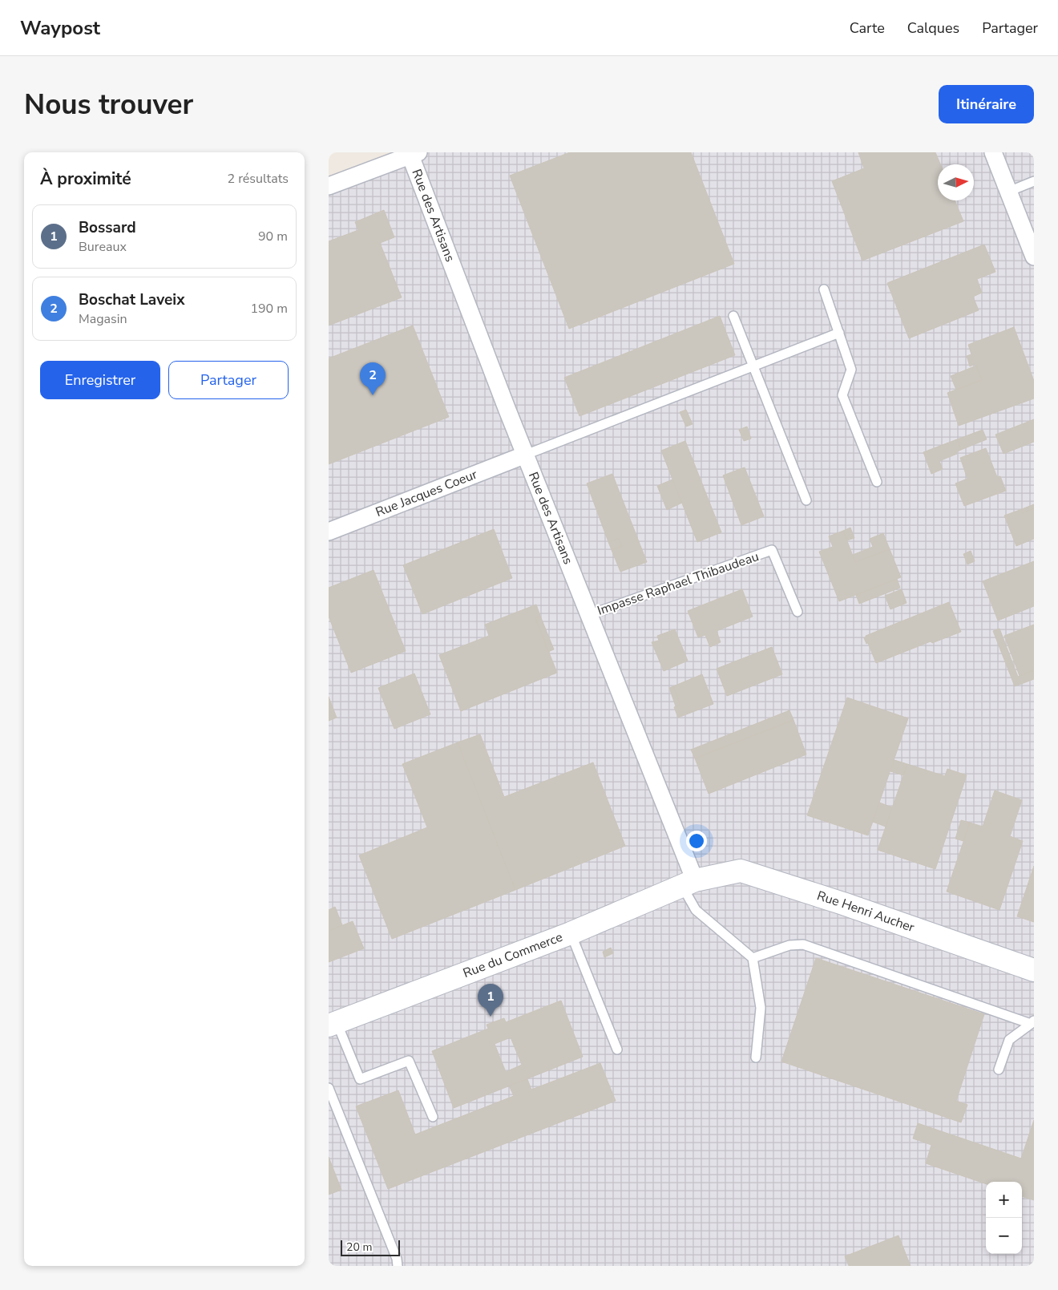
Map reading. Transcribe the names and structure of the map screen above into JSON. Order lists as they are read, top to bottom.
{
  "streets": {
    "street": [
      "Rue des Artisans",
      "Rue Jacques Coeur",
      "Rue Henri Aucher",
      "Rue du Commerce"
    ],
    "lane": ["Impasse Raphael Thibaudeau"]
  },
  "crossings": [
    ["Rue des Artisans", "Rue Jacques Coeur"],
    ["Rue des Artisans", "Impasse Raphael Thibaudeau"],
    ["Rue des Artisans", "Rue Henri Aucher"],
    ["Rue des Artisans", "Rue du Commerce"],
    ["Rue Henri Aucher", "Rue du Commerce"]
  ],
  "scale_bar": "20 m",
  "north": "right",
  "page": {
    "header": "Waypost",
    "nav": ["Carte", "Calques", "Partager"],
    "buttons": [
      "Itinéraire",
      ["Enregistrer", "Partager"]
    ],
    "title": "Nous trouver",
    "heading": ["À proximité", "2 résultats"],
    "list": [
      {
        "mark": "1",
        "name": "Bossard",
        "note": "Bureaux",
        "value": "90 m"
      },
      {
        "mark": "2",
        "name": "Boschat Laveix",
        "note": "Magasin",
        "value": "190 m"
      }
    ],
    "pins": ["2", "1"],
    "map_buttons": ["+", "−"],
    "scale": "20 m"
  }
}
